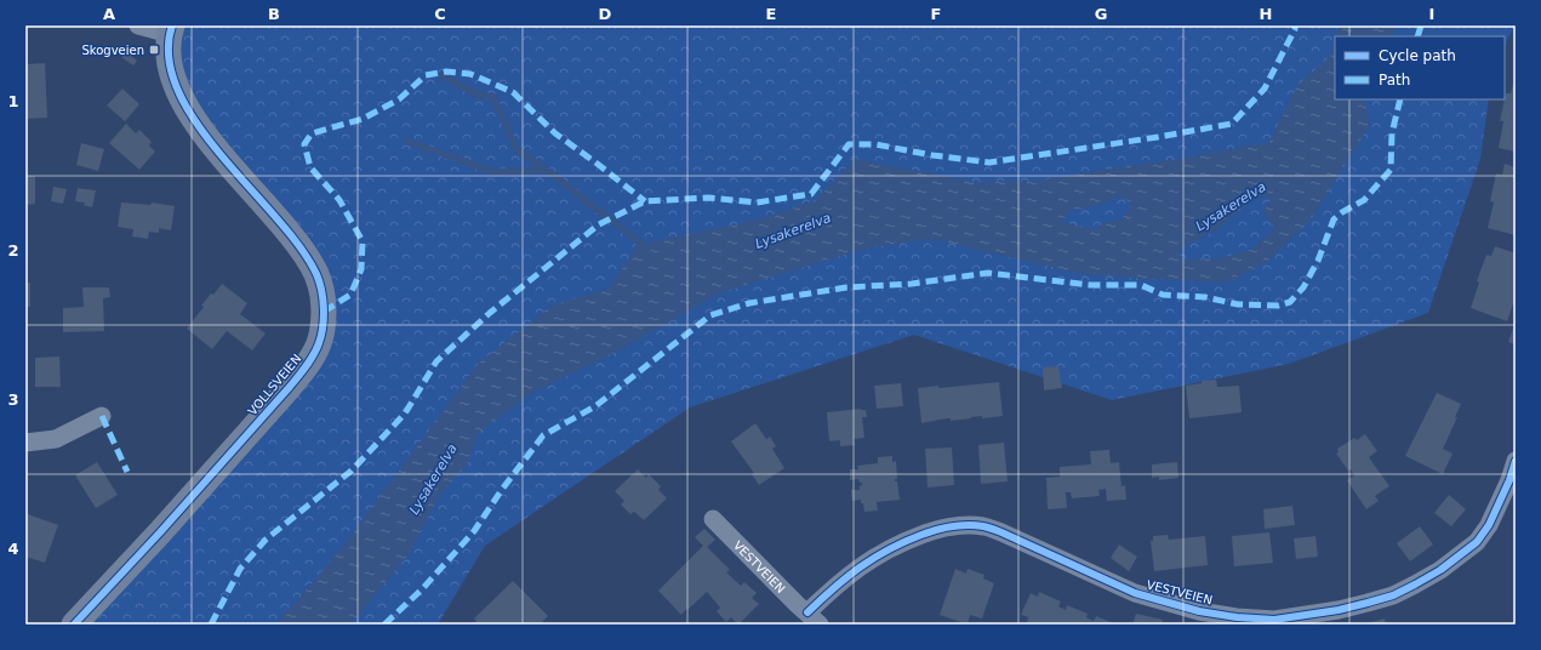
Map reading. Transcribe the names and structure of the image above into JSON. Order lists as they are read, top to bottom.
{
  "streets": {
    "main road": ["VOLLSVEIEN"],
    "street": ["VESTVEIEN"]
  },
  "water": ["Lysakerelva"],
  "places": {
    "transit": ["Skogveien"]
  },
  "legend": ["Cycle path", "Path"],
  "grid": {
    "columns": [
      "A",
      "B",
      "C",
      "D",
      "E",
      "F",
      "G",
      "H",
      "I"
    ],
    "rows": [
      "1",
      "2",
      "3",
      "4"
    ]
  }
}
